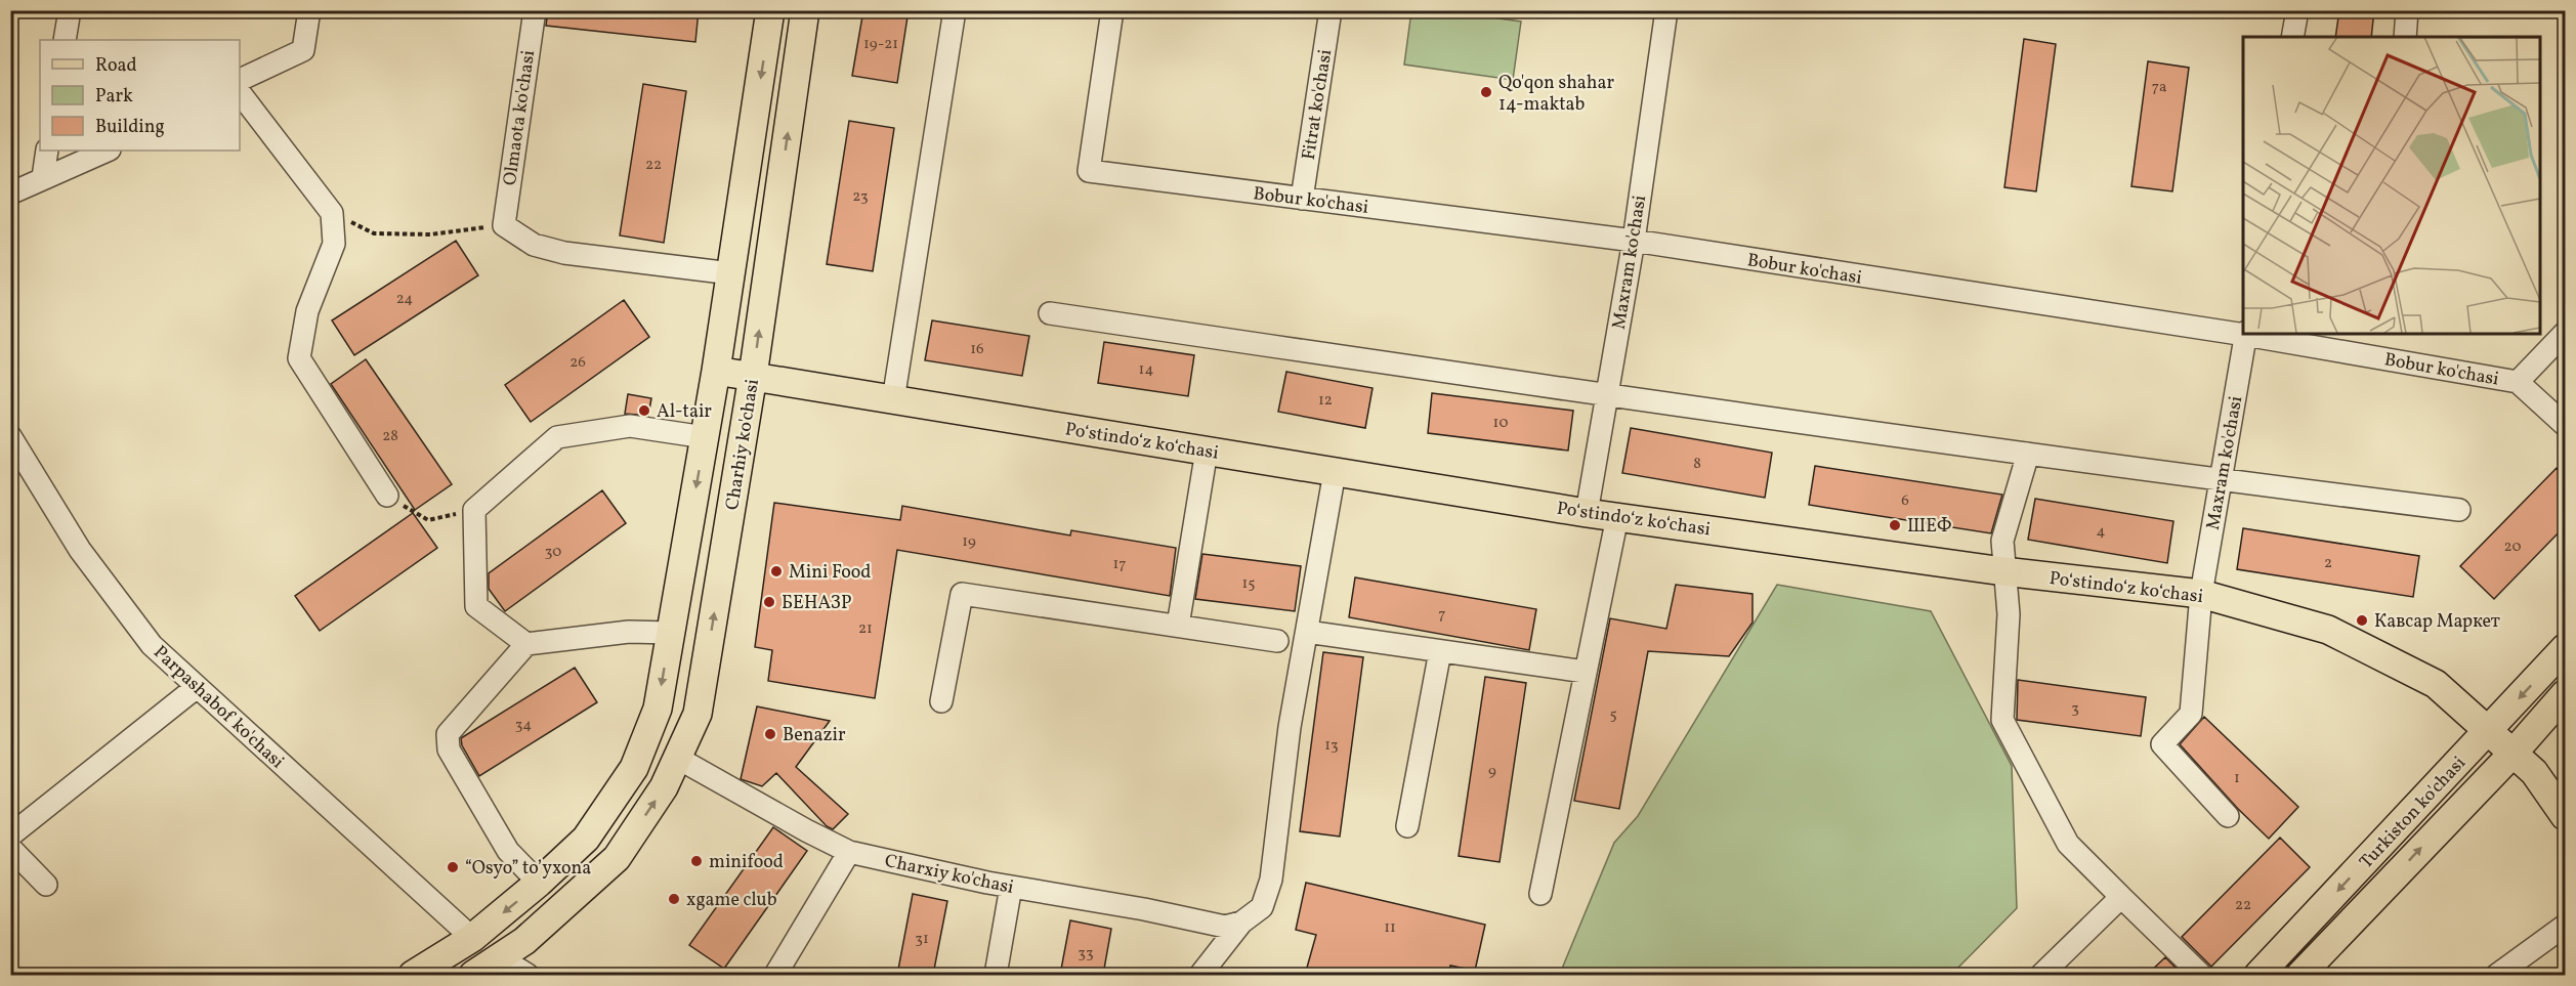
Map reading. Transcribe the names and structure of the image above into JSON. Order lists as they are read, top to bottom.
{
  "streets": {
    "main road": ["Poʻstindoʻz koʻchasi", "Charhiy ko'chasi", "Turkiston ko'chasi"],
    "street": [
      "Fitrat ko'chasi",
      "Olmaota ko'chasi",
      "Bobur ko'chasi",
      "Maxram ko'chasi",
      "Parpashabof ko'chasi",
      "Charxiy ko'chasi"
    ]
  },
  "crossings": [
    ["Fitrat ko'chasi", "Bobur ko'chasi"],
    ["Bobur ko'chasi", "Maxram ko'chasi"],
    ["Maxram ko'chasi", "Poʻstindoʻz koʻchasi"],
    ["Poʻstindoʻz koʻchasi", "Charhiy ko'chasi"],
    ["Poʻstindoʻz koʻchasi", "Turkiston ko'chasi"],
    ["Charhiy ko'chasi", "Parpashabof ko'chasi"],
    ["Charhiy ko'chasi", "Charxiy ko'chasi"]
  ],
  "places": [
    "Qo'qon shahar 14-maktab",
    "Al-tair",
    "ШЕФ",
    "Mini Food",
    "БЕНАЗР",
    "Кавсар Маркет",
    "Benazir",
    "minifood",
    "“Osyo” to’yxona",
    "xgame club"
  ],
  "house_numbers": [
    "19-21",
    "7a",
    "22",
    "23",
    "24",
    "16",
    "26",
    "14",
    "12",
    "10",
    "28",
    "8",
    "6",
    "4",
    "19",
    "20",
    "30",
    "2",
    "17",
    "15",
    "7",
    "21",
    "3",
    "5",
    "34",
    "13",
    "9",
    "1",
    "22",
    "11",
    "31",
    "33"
  ],
  "legend": ["Road", "Park", "Building"]
}
